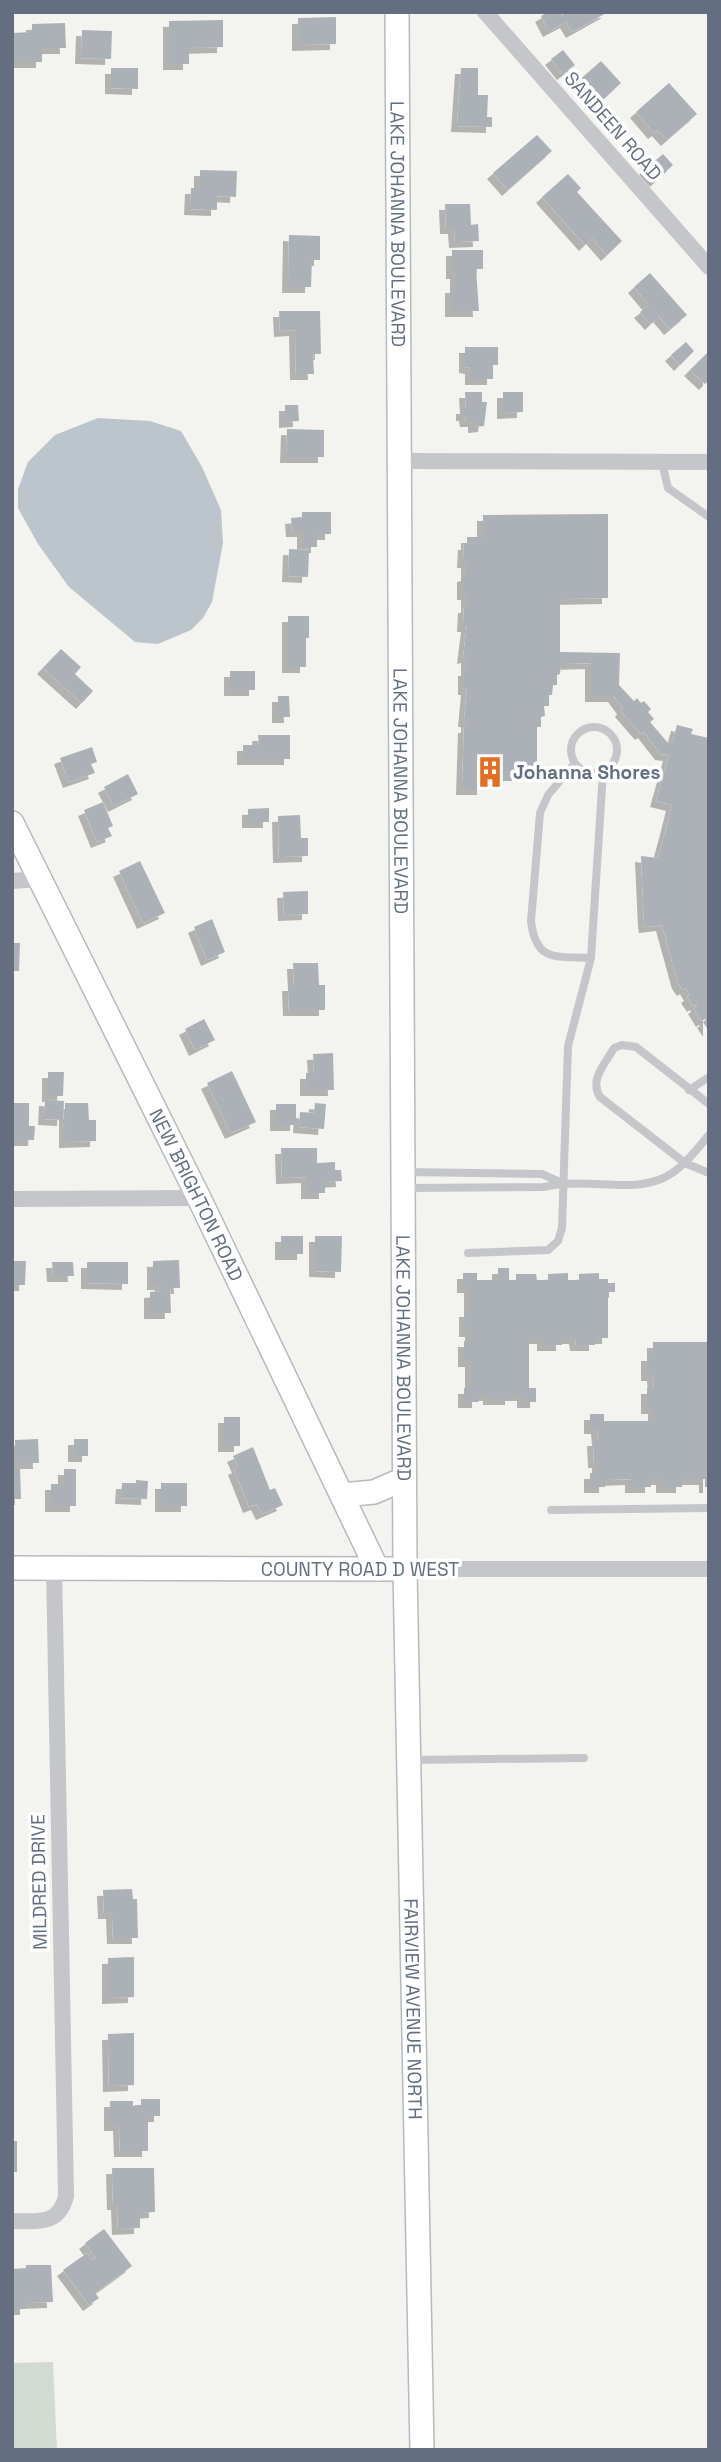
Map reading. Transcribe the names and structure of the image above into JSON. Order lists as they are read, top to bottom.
{
  "streets": {
    "street": [
      "SANDEEN ROAD",
      "LAKE JOHANNA BOULEVARD",
      "NEW BRIGHTON ROAD",
      "COUNTY ROAD D WEST",
      "MILDRED DRIVE",
      "FAIRVIEW AVENUE NORTH"
    ]
  },
  "crossings": [
    ["LAKE JOHANNA BOULEVARD", "COUNTY ROAD D WEST"],
    ["LAKE JOHANNA BOULEVARD", "FAIRVIEW AVENUE NORTH"],
    ["NEW BRIGHTON ROAD", "COUNTY ROAD D WEST"],
    ["COUNTY ROAD D WEST", "MILDRED DRIVE"],
    ["COUNTY ROAD D WEST", "FAIRVIEW AVENUE NORTH"]
  ],
  "places": {
    "building": ["Johanna Shores"]
  }
}
